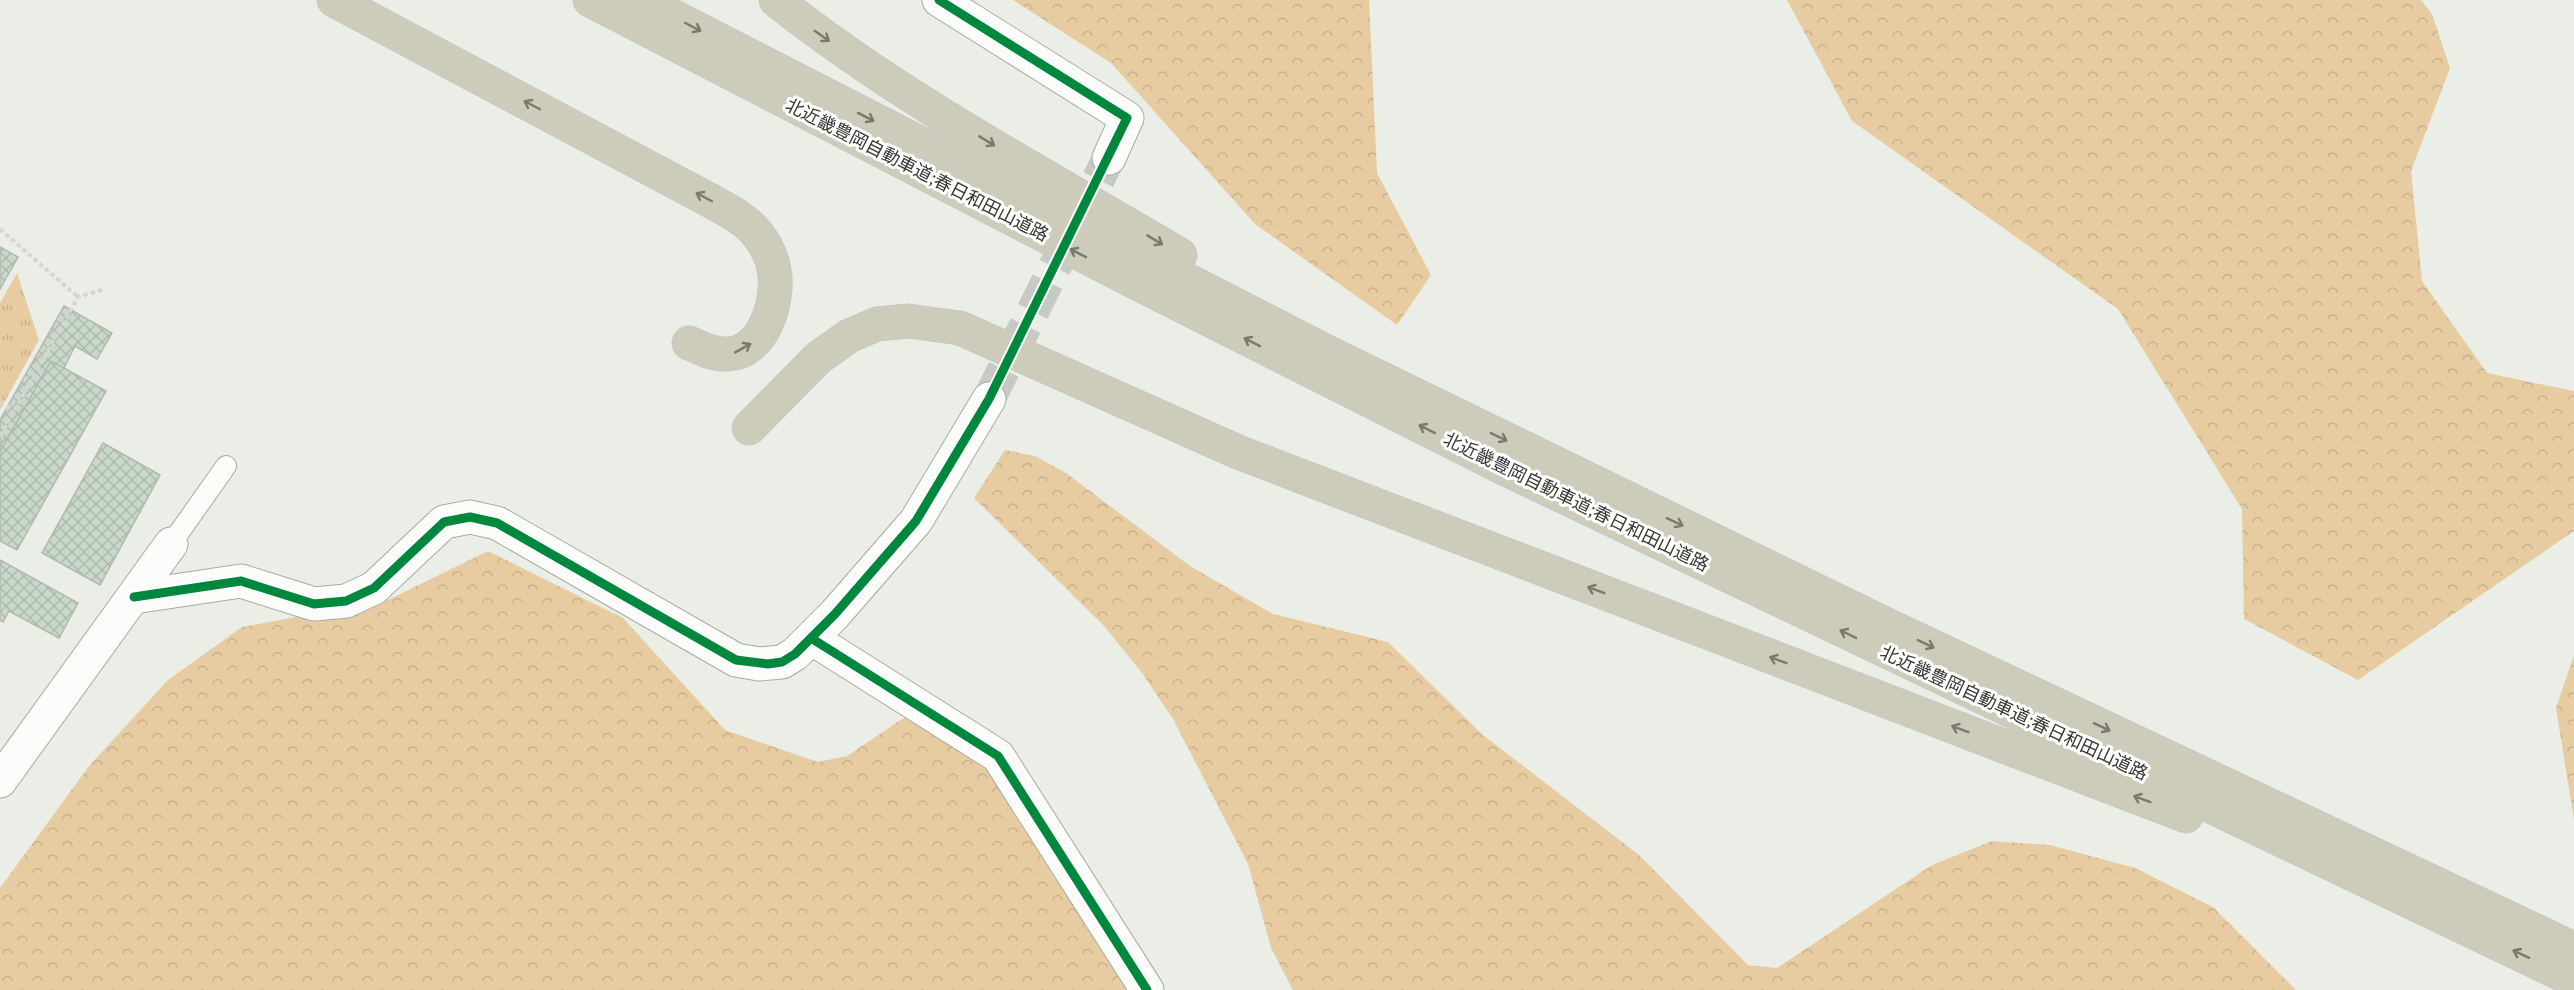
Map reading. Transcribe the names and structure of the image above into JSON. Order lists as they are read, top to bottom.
{
  "streets": {
    "highway": ["北近畿豊岡自動車道;春日和田山道路"]
  }
}
